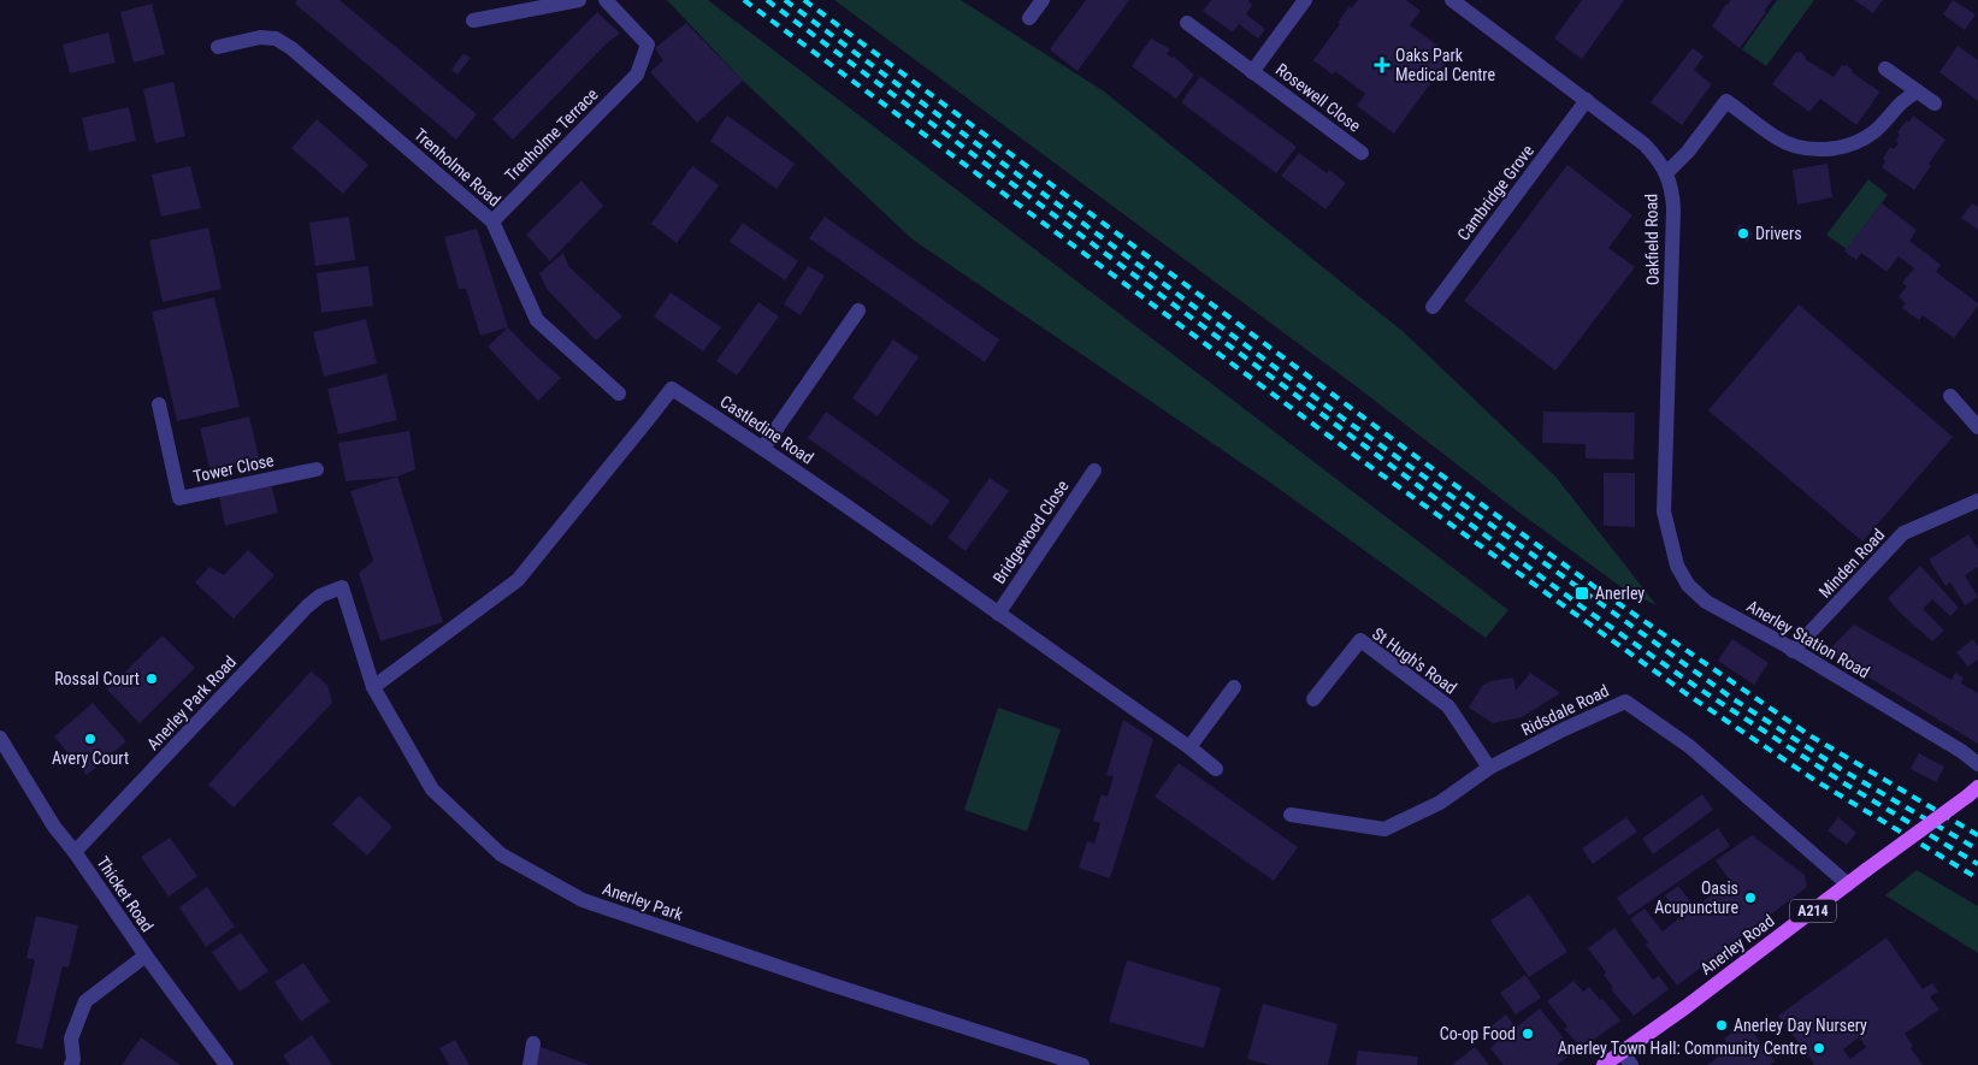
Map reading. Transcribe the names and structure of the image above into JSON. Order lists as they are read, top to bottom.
{
  "streets": {
    "main road": ["A214", "Anerley Road"],
    "street": [
      "Rosewell Close",
      "Trenholme Terrace",
      "Trenholme Road",
      "Cambridge Grove",
      "Oakfield Road",
      "Castledine Road",
      "Tower Close",
      "Bridgewood Close",
      "Minden Road",
      "Anerley Station Road",
      "St Hugh's Road",
      "Anerley Park Road",
      "Ridsdale Road",
      "Thicket Road",
      "Anerley Park"
    ]
  },
  "crossings": [
    ["Trenholme Terrace", "Trenholme Road"],
    ["Cambridge Grove", "Oakfield Road"],
    ["Oakfield Road", "Anerley Station Road"],
    ["Castledine Road", "Bridgewood Close"],
    ["Castledine Road", "Anerley Park"],
    ["Minden Road", "Anerley Station Road"],
    ["St Hugh's Road", "Ridsdale Road"],
    ["Anerley Park Road", "Thicket Road"],
    ["Anerley Park Road", "Anerley Park"],
    ["Ridsdale Road", "Anerley Road"]
  ],
  "places": {
    "health": ["Oaks Park Medical Centre"],
    "other": [
      "Drivers",
      "Rossal Court",
      "Avery Court",
      "Oasis Acupuncture",
      "Anerley Day Nursery",
      "Co-op Food",
      "Anerley Town Hall: Community Centre"
    ],
    "transit": ["Anerley"]
  }
}
